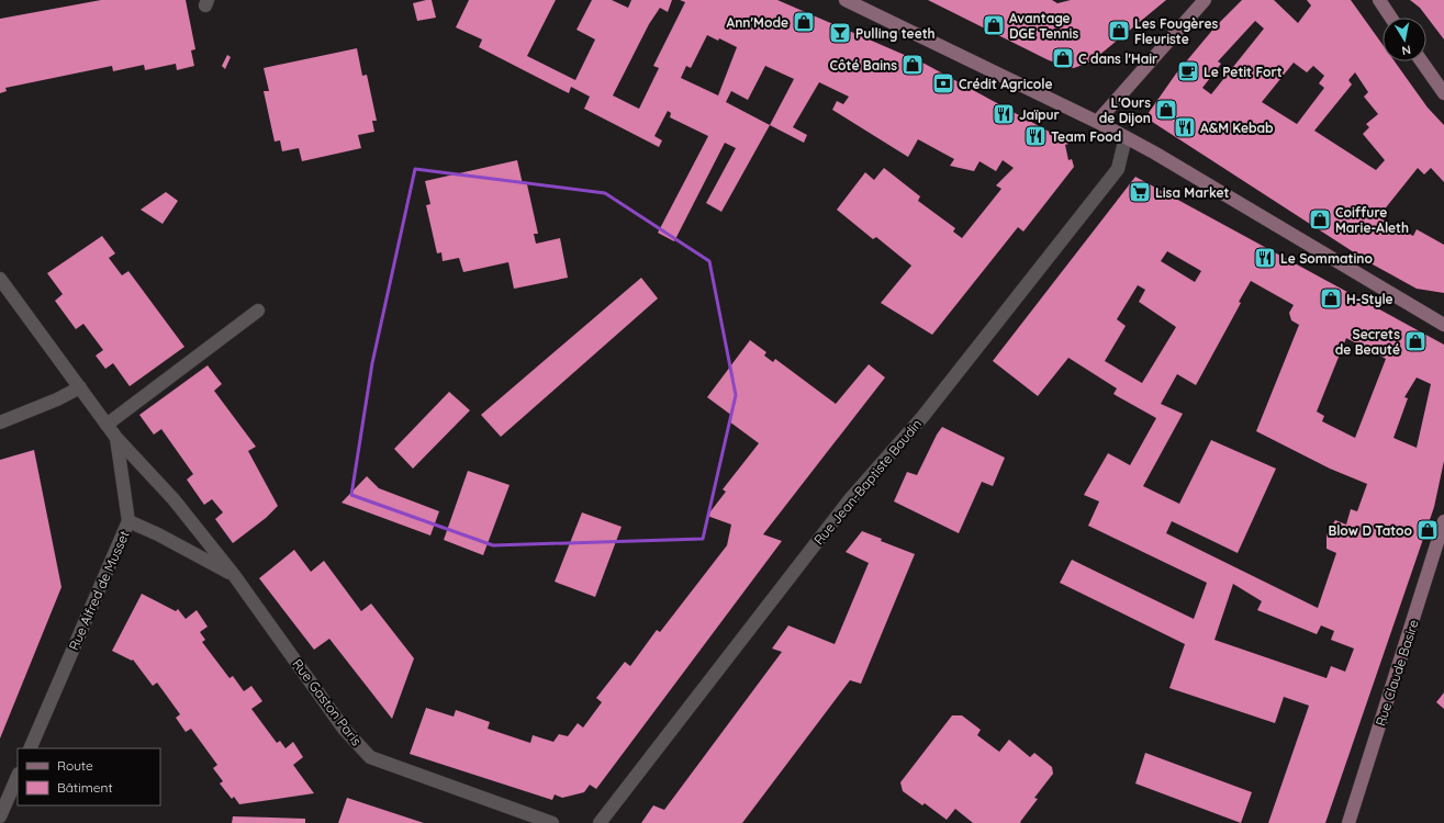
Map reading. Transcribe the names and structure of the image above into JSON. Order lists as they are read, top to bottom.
{
  "streets": {
    "main road": ["Rue Claude Basire"],
    "street": ["Rue Jean-Baptiste Baudin", "Rue Alfred de Musset", "Rue Gaston Paris"]
  },
  "crossings": [
    ["Rue Alfred de Musset", "Rue Gaston Paris"]
  ],
  "places": {
    "shop": [
      "Ann'Mode",
      "Avantage DGE Tennis",
      "Les Fougères Fleuriste",
      "C dans l'Hair",
      "Côté Bains",
      "L'Ours de Dijon",
      "Coiffure Marie-Aleth",
      "H-Style",
      "Secrets de Beauté",
      "Blow D Tatoo"
    ],
    "bar": ["Pulling teeth"],
    "cafe": ["Le Petit Fort"],
    "bank": ["Crédit Agricole"],
    "restaurant": [
      "Jaïpur",
      "A&M Kebab",
      "Team Food",
      "Le Sommatino"
    ],
    "supermarket": ["Lisa Market"]
  },
  "legend": ["Route", "Bâtiment"],
  "north": "bottom"
}
